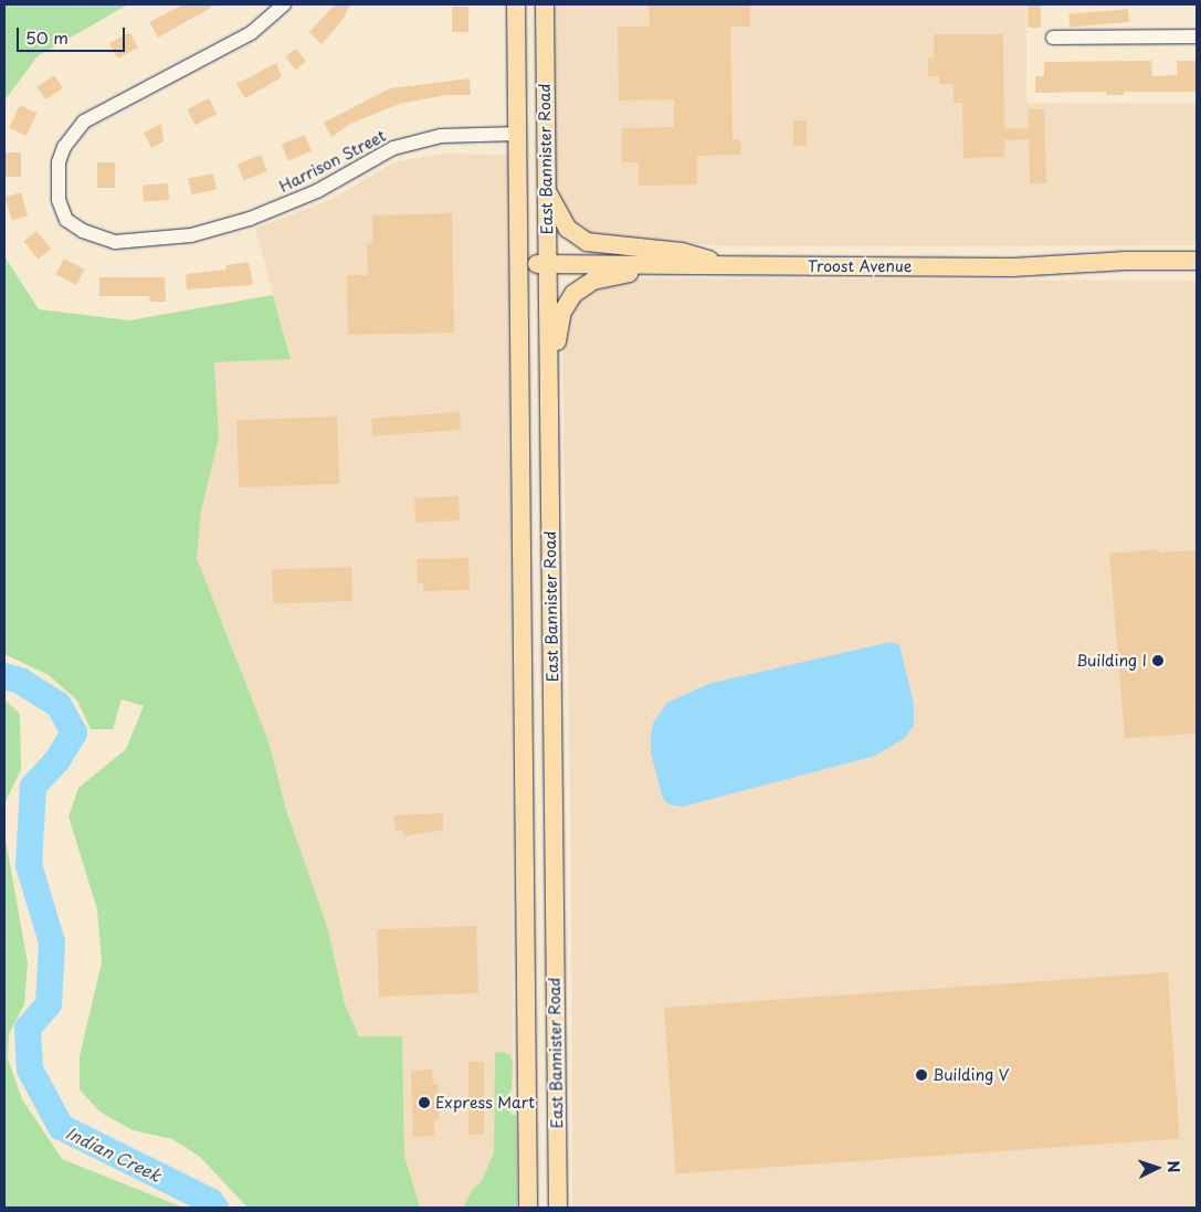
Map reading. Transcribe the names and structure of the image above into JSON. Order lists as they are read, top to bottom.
{
  "streets": {
    "main road": ["East Bannister Road", "Troost Avenue"],
    "street": ["Harrison Street"]
  },
  "crossings": [
    ["East Bannister Road", "Harrison Street"],
    ["East Bannister Road", "Troost Avenue"]
  ],
  "water": ["Indian Creek"],
  "places": ["Building I", "Building V", "Express Mart"],
  "scale_bar": "50 m",
  "north": "right"
}
